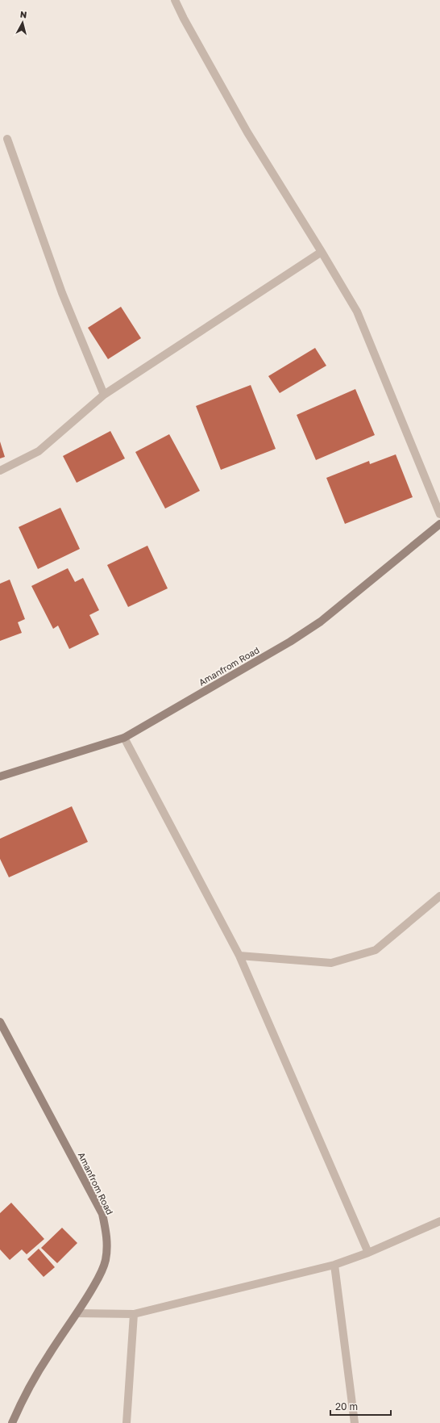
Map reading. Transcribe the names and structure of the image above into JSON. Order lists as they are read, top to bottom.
{
  "streets": {
    "street": ["Amanfrom Road"]
  },
  "scale_bar": "20 m",
  "north": "top"
}
